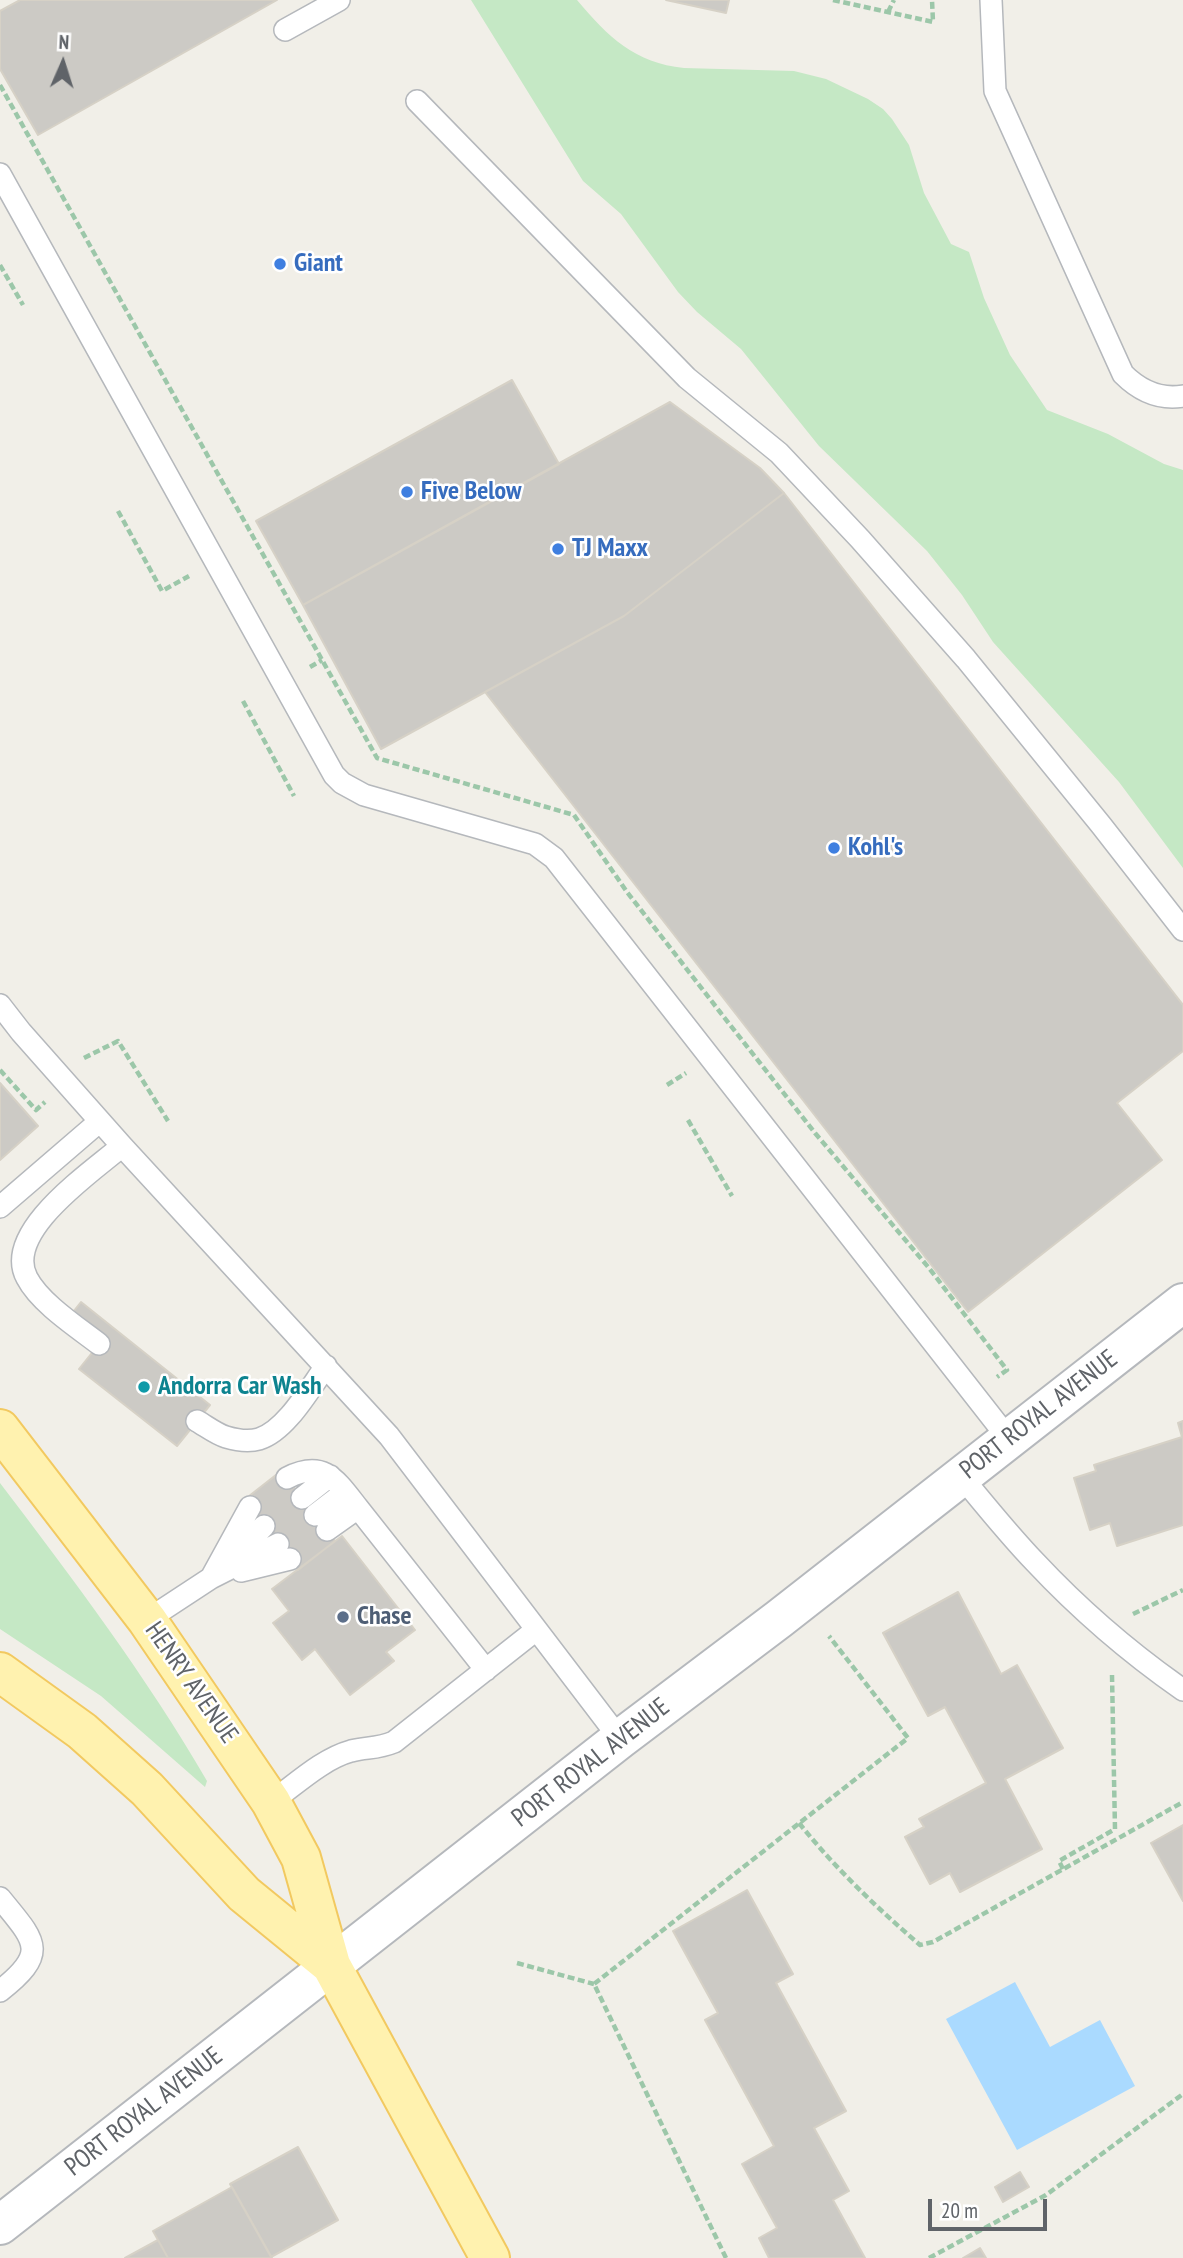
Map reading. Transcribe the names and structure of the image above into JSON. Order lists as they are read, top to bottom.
{
  "streets": {
    "main road": ["HENRY AVENUE"],
    "street": ["PORT ROYAL AVENUE"]
  },
  "crossings": [
    ["PORT ROYAL AVENUE", "HENRY AVENUE"]
  ],
  "places": [
    "Giant",
    "Five Below",
    "TJ Maxx",
    "Kohl's",
    "Andorra Car Wash",
    "Chase"
  ],
  "scale_bar": "20 m",
  "north": "top"
}
